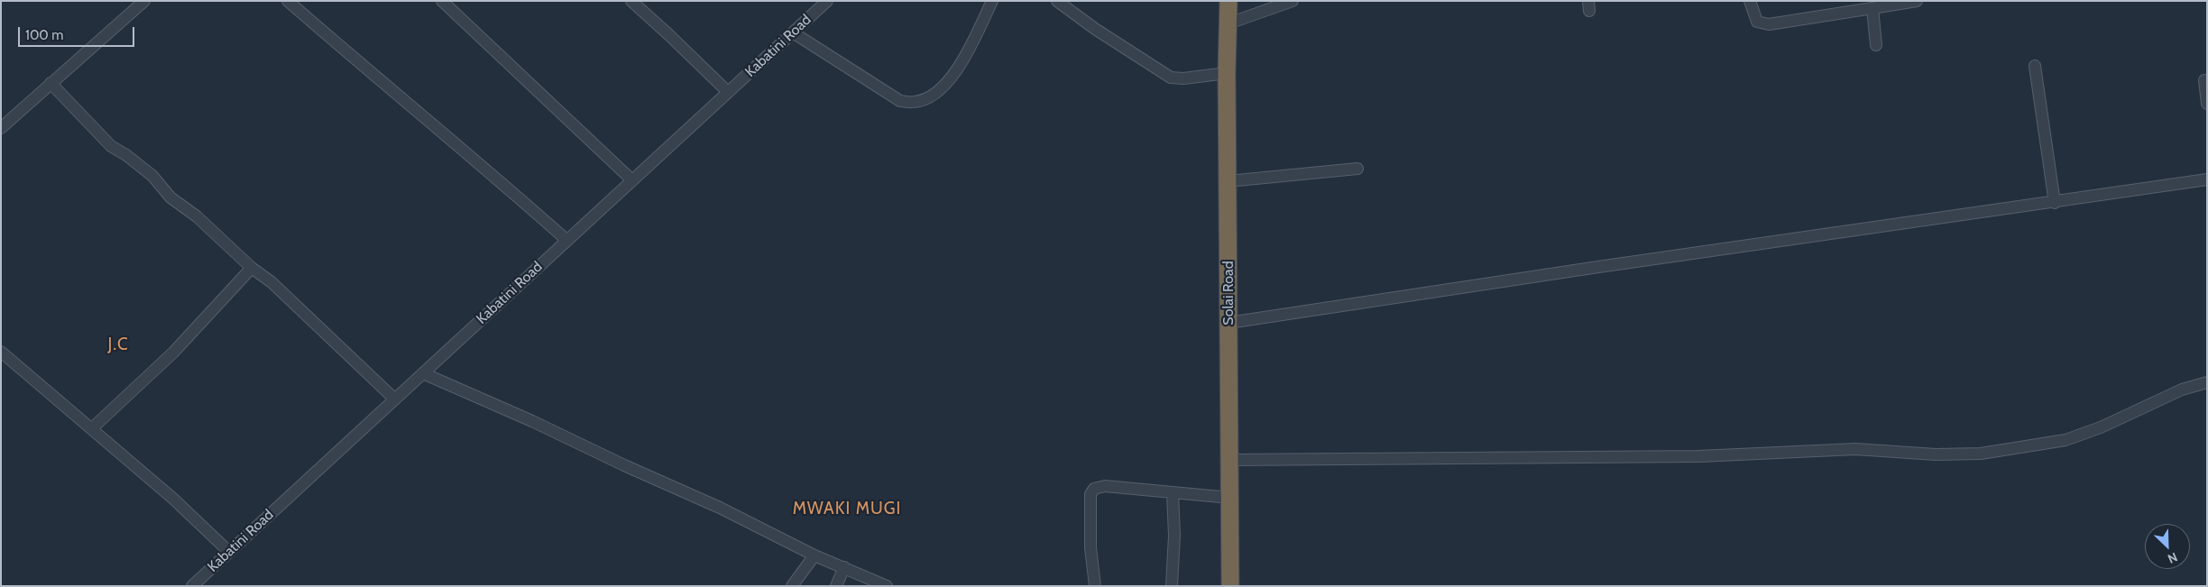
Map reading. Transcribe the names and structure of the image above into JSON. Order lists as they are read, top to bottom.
{
  "streets": {
    "highway": ["Solai Road"],
    "street": ["Kabatini Road"]
  },
  "districts": ["J.C", "MWAKI MUGI"],
  "scale_bar": "100 m",
  "north": "bottom right"
}
